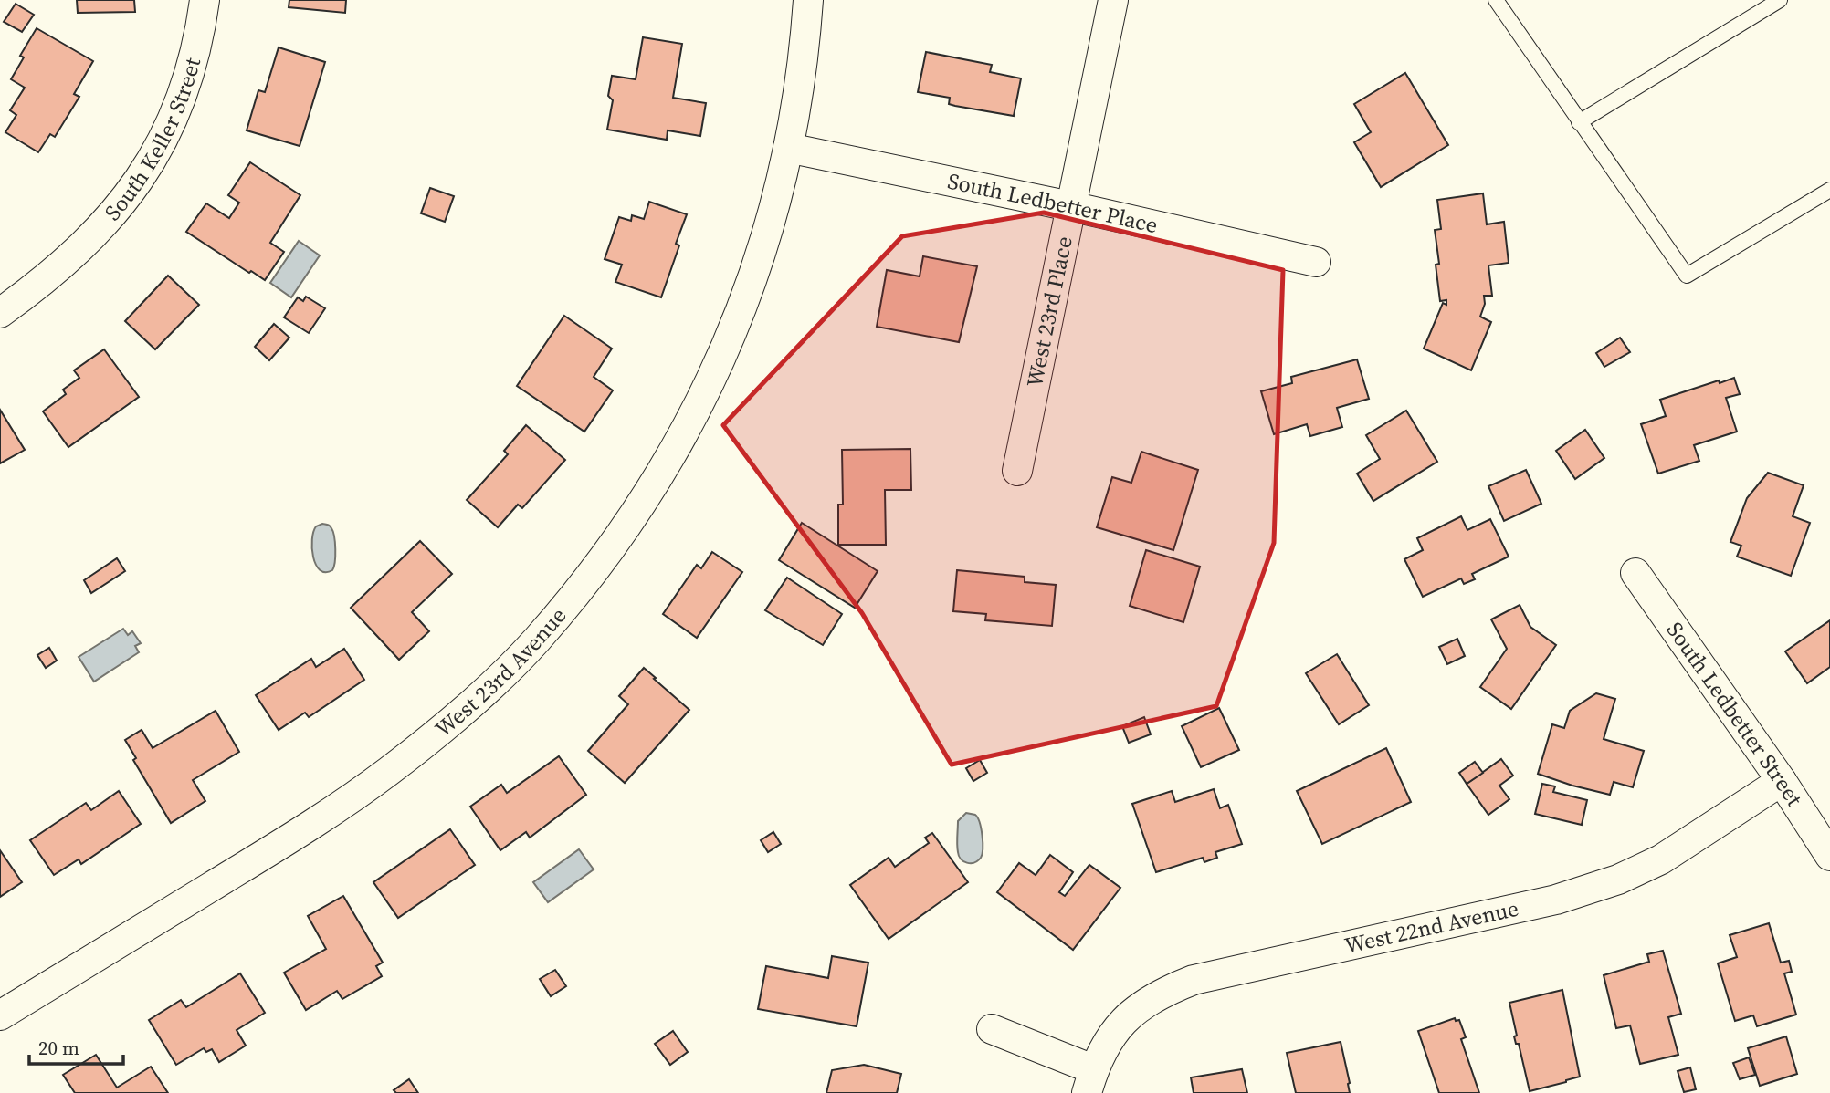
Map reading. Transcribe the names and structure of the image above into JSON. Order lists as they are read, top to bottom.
{
  "streets": {
    "street": [
      "South Keller Street",
      "South Ledbetter Place",
      "West 23rd Place",
      "West 23rd Avenue",
      "South Ledbetter Street",
      "West 22nd Avenue"
    ]
  },
  "crossings": [
    ["South Ledbetter Place", "West 23rd Place"],
    ["South Ledbetter Place", "West 23rd Avenue"],
    ["South Ledbetter Street", "West 22nd Avenue"]
  ],
  "scale_bar": "20 m"
}
